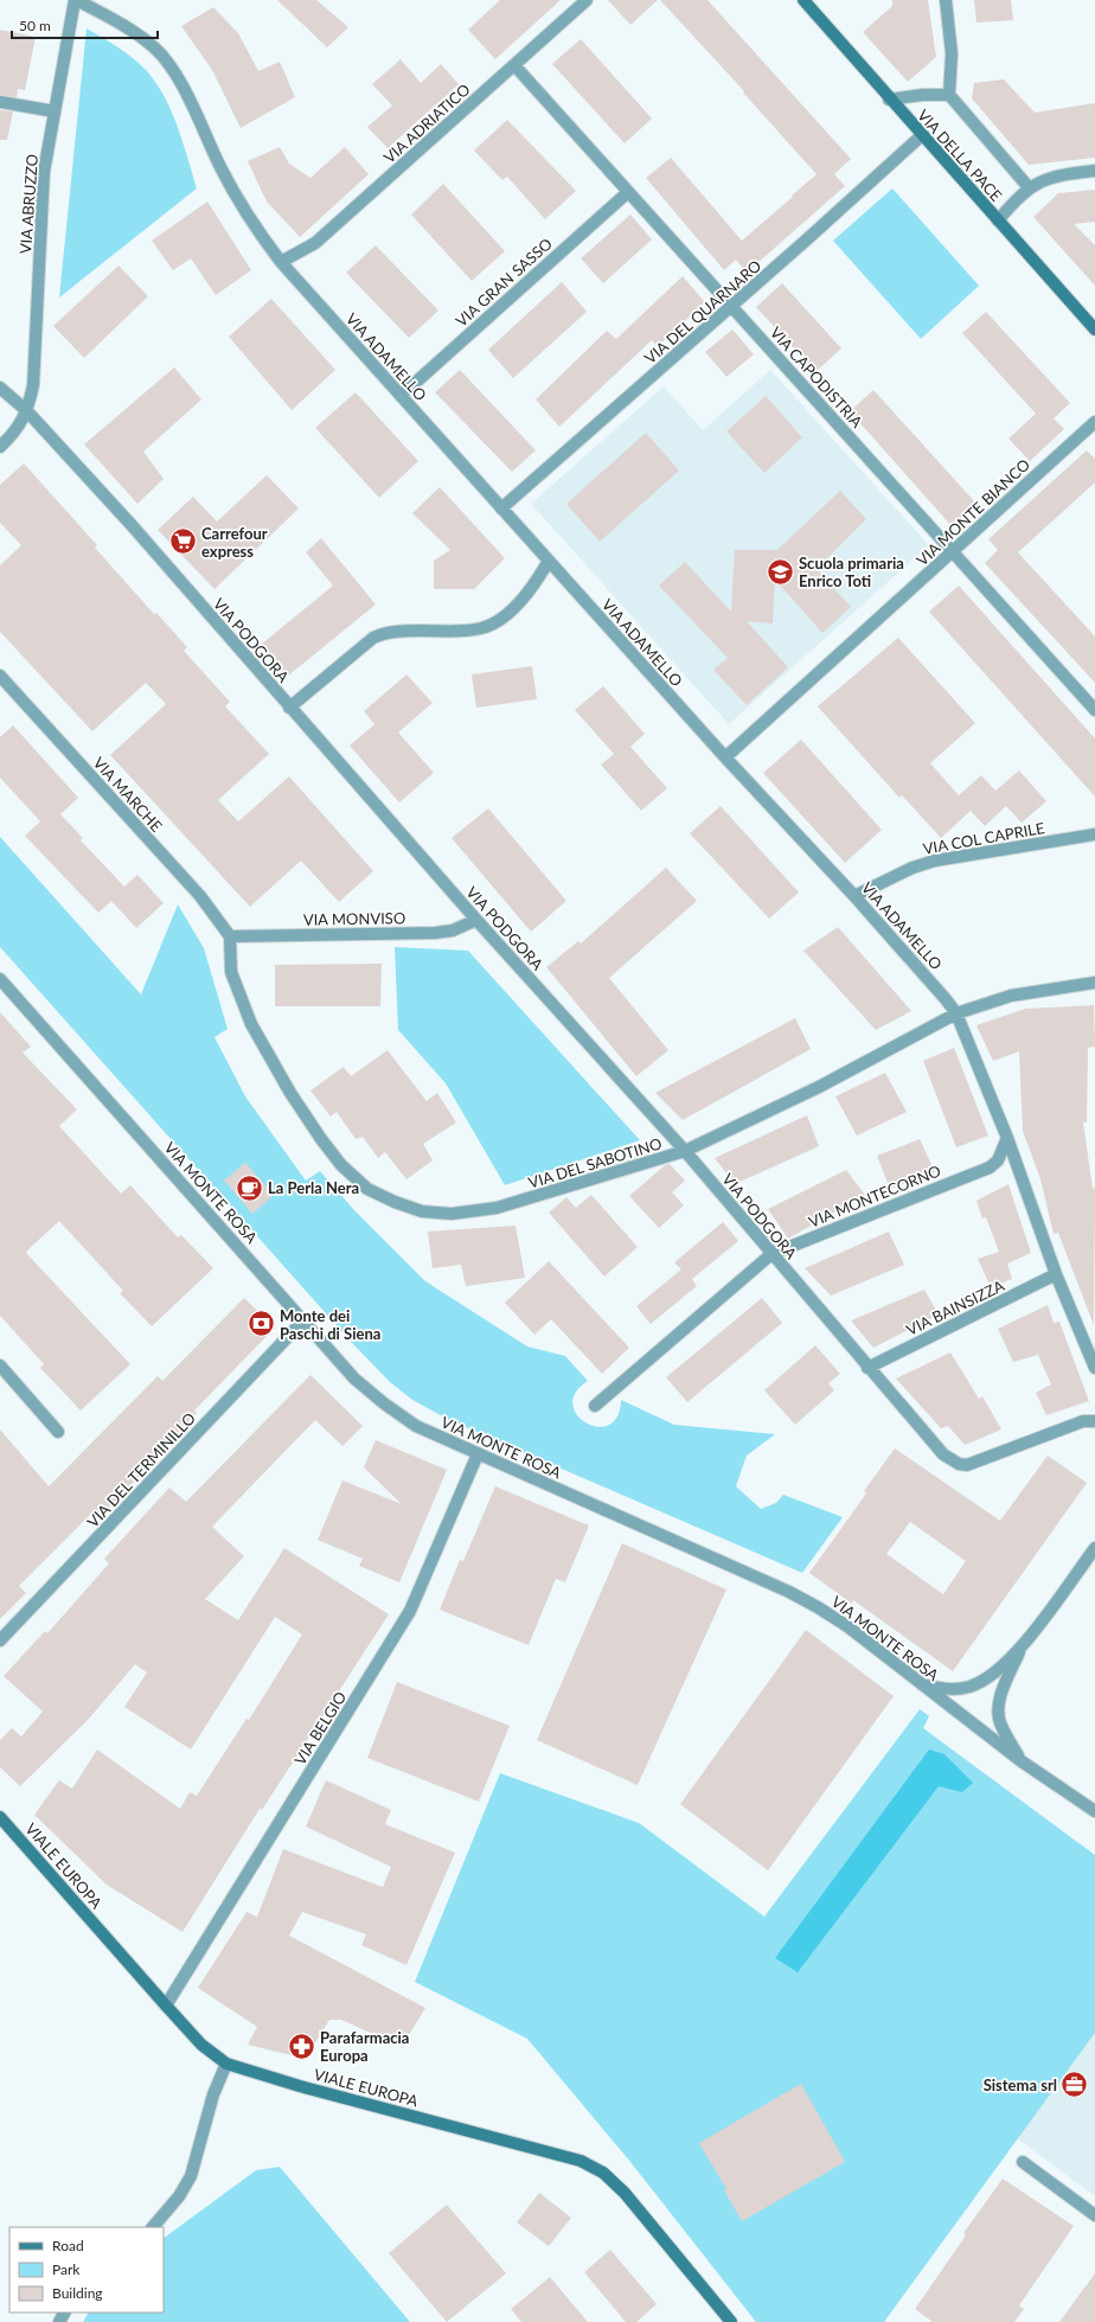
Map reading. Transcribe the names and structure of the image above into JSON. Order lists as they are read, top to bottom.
{
  "streets": {
    "street": [
      "VIA ADRIATICO",
      "VIA DELLA PACE",
      "VIA ABRUZZO",
      "VIA GRAN SASSO",
      "VIA DEL QUARNARO",
      "VIA ADAMELLO",
      "VIA CAPODISTRIA",
      "VIA MONTE BIANCO",
      "VIA PODGORA",
      "VIA MARCHE",
      "VIA COL CAPRILE",
      "VIA MONVISO",
      "VIA DEL SABOTINO",
      "VIA MONTE ROSA",
      "VIA MONTECORNO",
      "VIA BAINSIZZA",
      "VIA DEL TERMINILLO",
      "VIA BELGIO",
      "VIALE EUROPA"
    ]
  },
  "crossings": [
    ["VIA ADRIATICO", "VIA ADAMELLO"],
    ["VIA ADRIATICO", "VIA CAPODISTRIA"],
    ["VIA DELLA PACE", "VIA DEL QUARNARO"],
    ["VIA ABRUZZO", "VIA ADAMELLO"],
    ["VIA ABRUZZO", "VIA PODGORA"],
    ["VIA GRAN SASSO", "VIA ADAMELLO"],
    ["VIA GRAN SASSO", "VIA CAPODISTRIA"],
    ["VIA DEL QUARNARO", "VIA ADAMELLO"],
    ["VIA DEL QUARNARO", "VIA CAPODISTRIA"],
    ["VIA ADAMELLO", "VIA MONTE BIANCO"],
    ["VIA ADAMELLO", "VIA COL CAPRILE"],
    ["VIA ADAMELLO", "VIA DEL SABOTINO"],
    ["VIA ADAMELLO", "VIA MONTECORNO"],
    ["VIA ADAMELLO", "VIA BAINSIZZA"],
    ["VIA CAPODISTRIA", "VIA MONTE BIANCO"],
    ["VIA PODGORA", "VIA MONVISO"],
    ["VIA PODGORA", "VIA DEL SABOTINO"],
    ["VIA PODGORA", "VIA MONTECORNO"],
    ["VIA PODGORA", "VIA BAINSIZZA"],
    ["VIA MARCHE", "VIA MONVISO"],
    ["VIA MARCHE", "VIA DEL SABOTINO"],
    ["VIA MONVISO", "VIA DEL SABOTINO"],
    ["VIA MONTE ROSA", "VIA DEL TERMINILLO"],
    ["VIA MONTE ROSA", "VIA BELGIO"],
    ["VIA BELGIO", "VIALE EUROPA"]
  ],
  "places": {
    "supermarket": ["Carrefour express"],
    "school or university": ["Scuola primaria Enrico Toti"],
    "cafe": ["La Perla Nera"],
    "bank": ["Monte dei Paschi di Siena"],
    "pharmacy": ["Parafarmacia Europa"],
    "office": ["Sistema srl"]
  },
  "legend": ["Road", "Park", "Building"],
  "scale_bar": "50 m"
}
